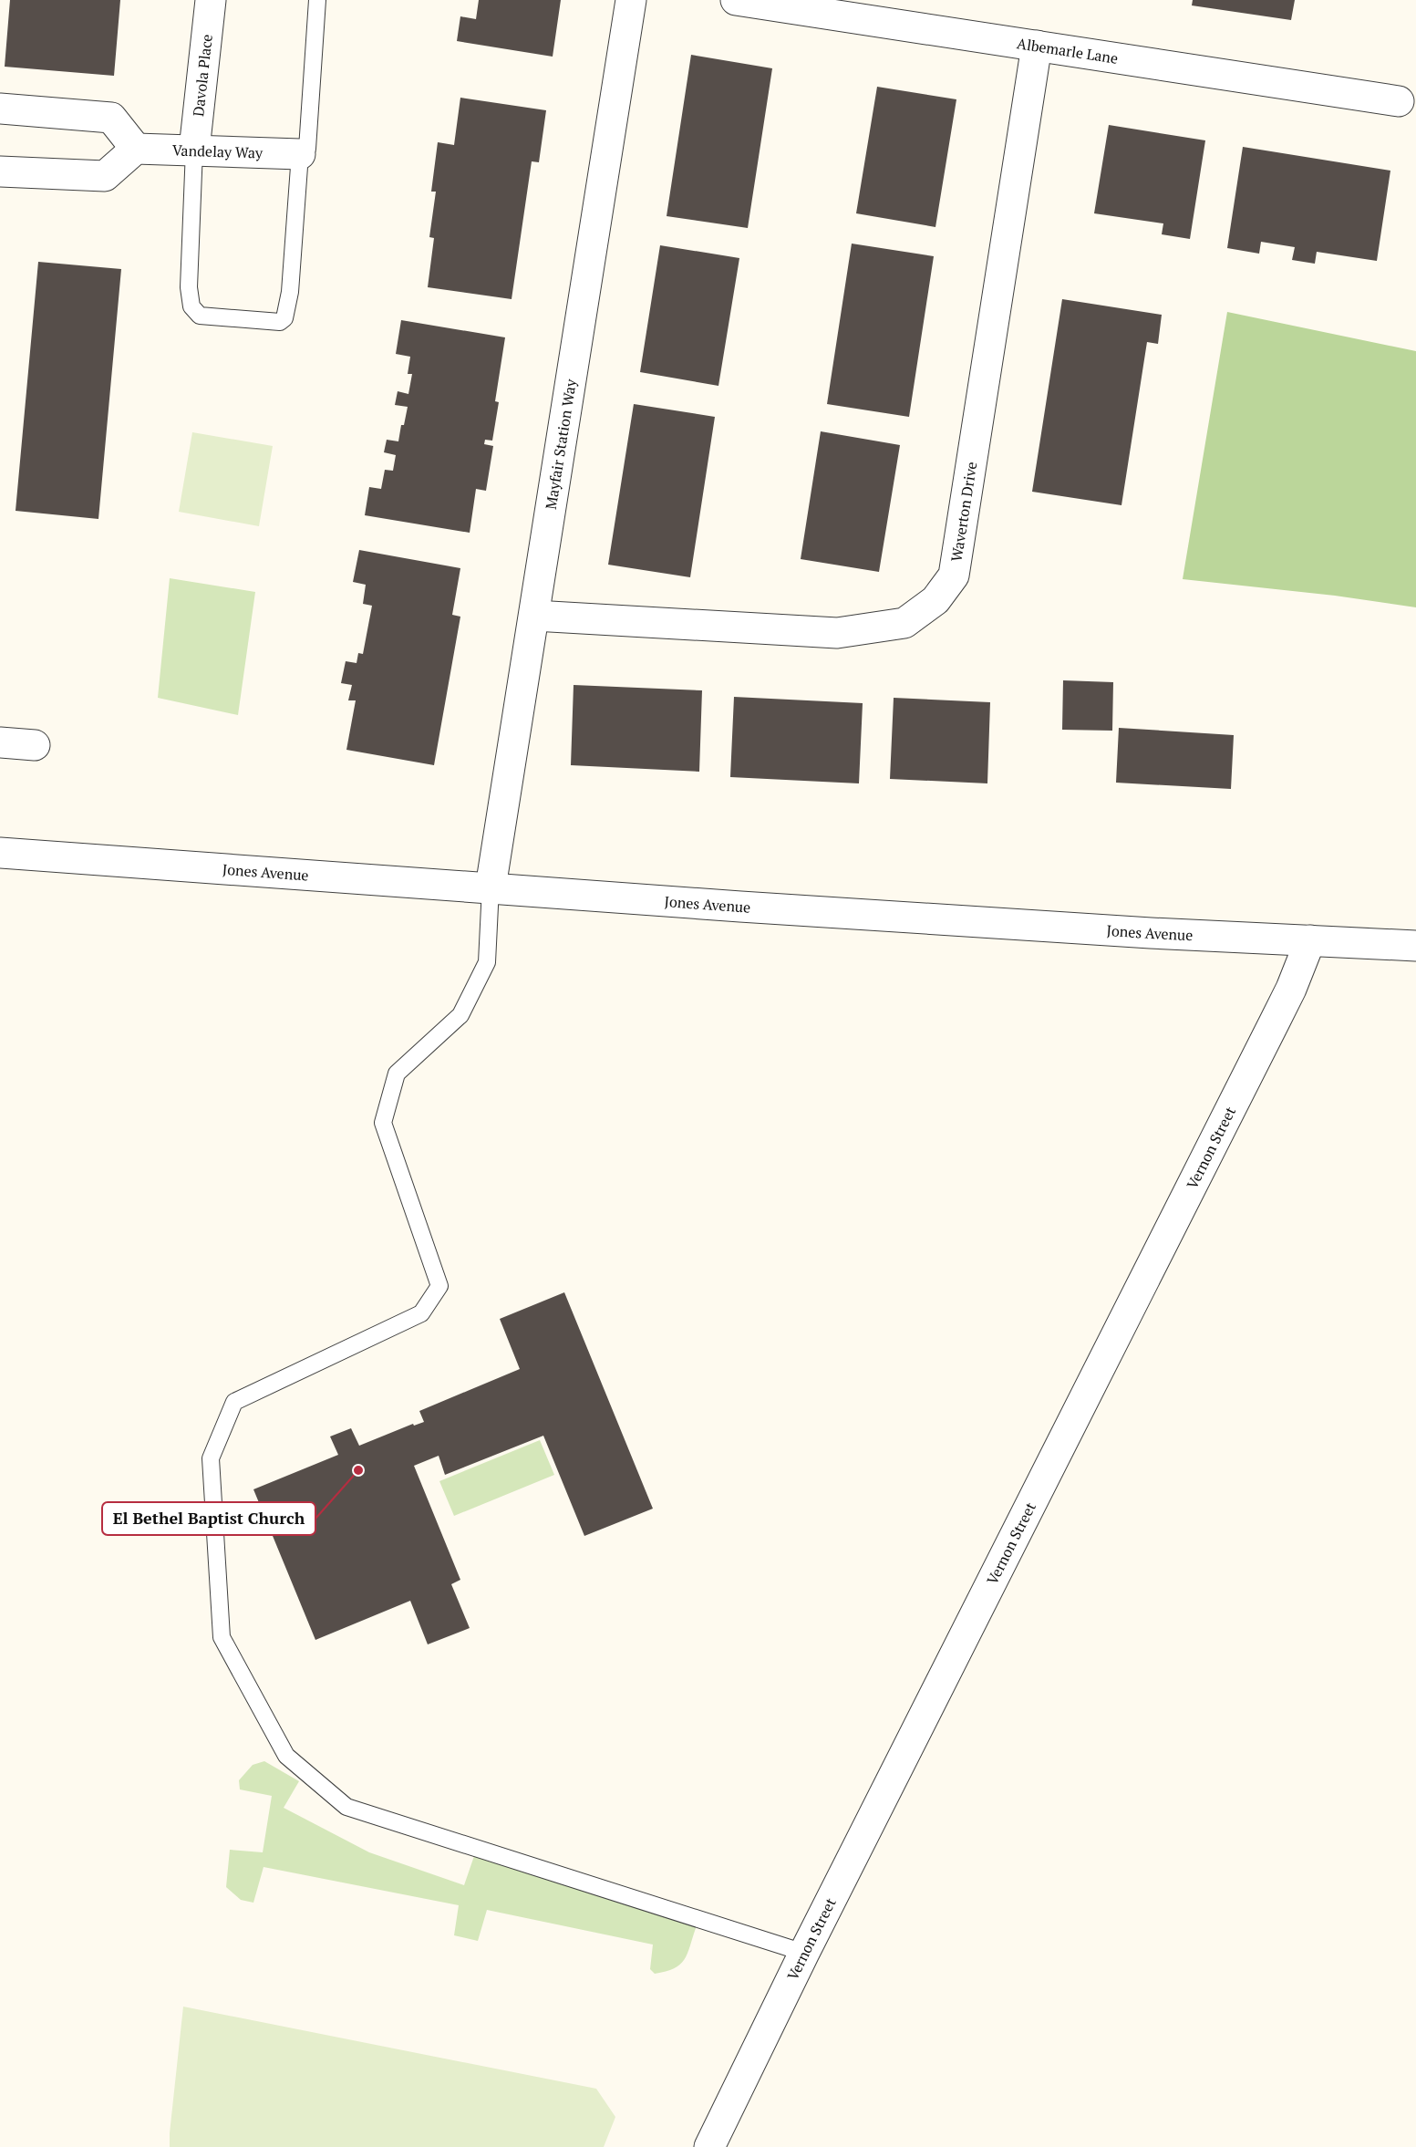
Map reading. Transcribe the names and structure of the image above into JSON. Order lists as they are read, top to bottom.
{
  "streets": {
    "street": [
      "Albemarle Lane",
      "Davola Place",
      "Vandelay Way",
      "Mayfair Station Way",
      "Waverton Drive",
      "Jones Avenue",
      "Vernon Street"
    ]
  },
  "crossings": [
    ["Albemarle Lane", "Waverton Drive"],
    ["Davola Place", "Vandelay Way"],
    ["Mayfair Station Way", "Waverton Drive"],
    ["Mayfair Station Way", "Jones Avenue"],
    ["Jones Avenue", "Vernon Street"]
  ],
  "places": ["El Bethel Baptist Church"]
}
